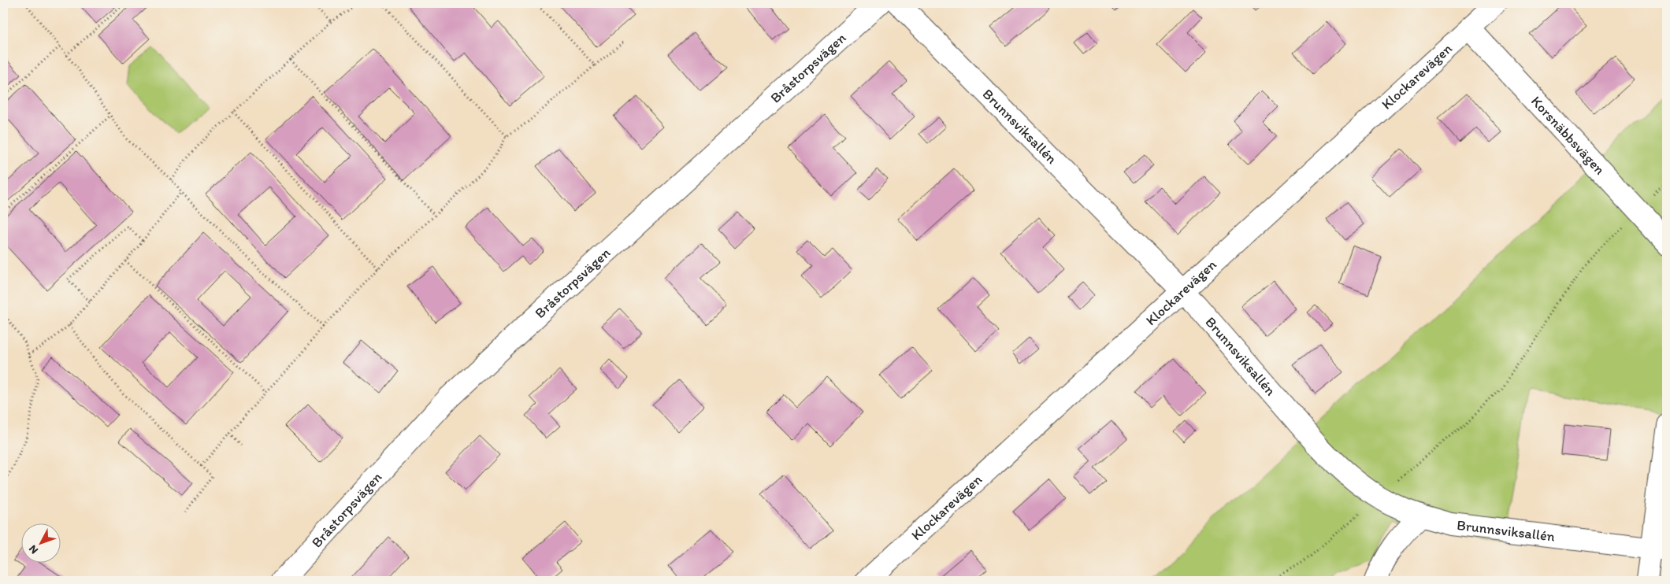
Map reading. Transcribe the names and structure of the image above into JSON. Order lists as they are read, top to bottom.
{
  "streets": {
    "street": [
      "Bråstorpsvägen",
      "Klockarevägen",
      "Brunnsviksallén",
      "Korsnäbbsvägen"
    ]
  },
  "crossings": [
    ["Klockarevägen", "Brunnsviksallén"],
    ["Klockarevägen", "Korsnäbbsvägen"]
  ],
  "north": "bottom left"
}
